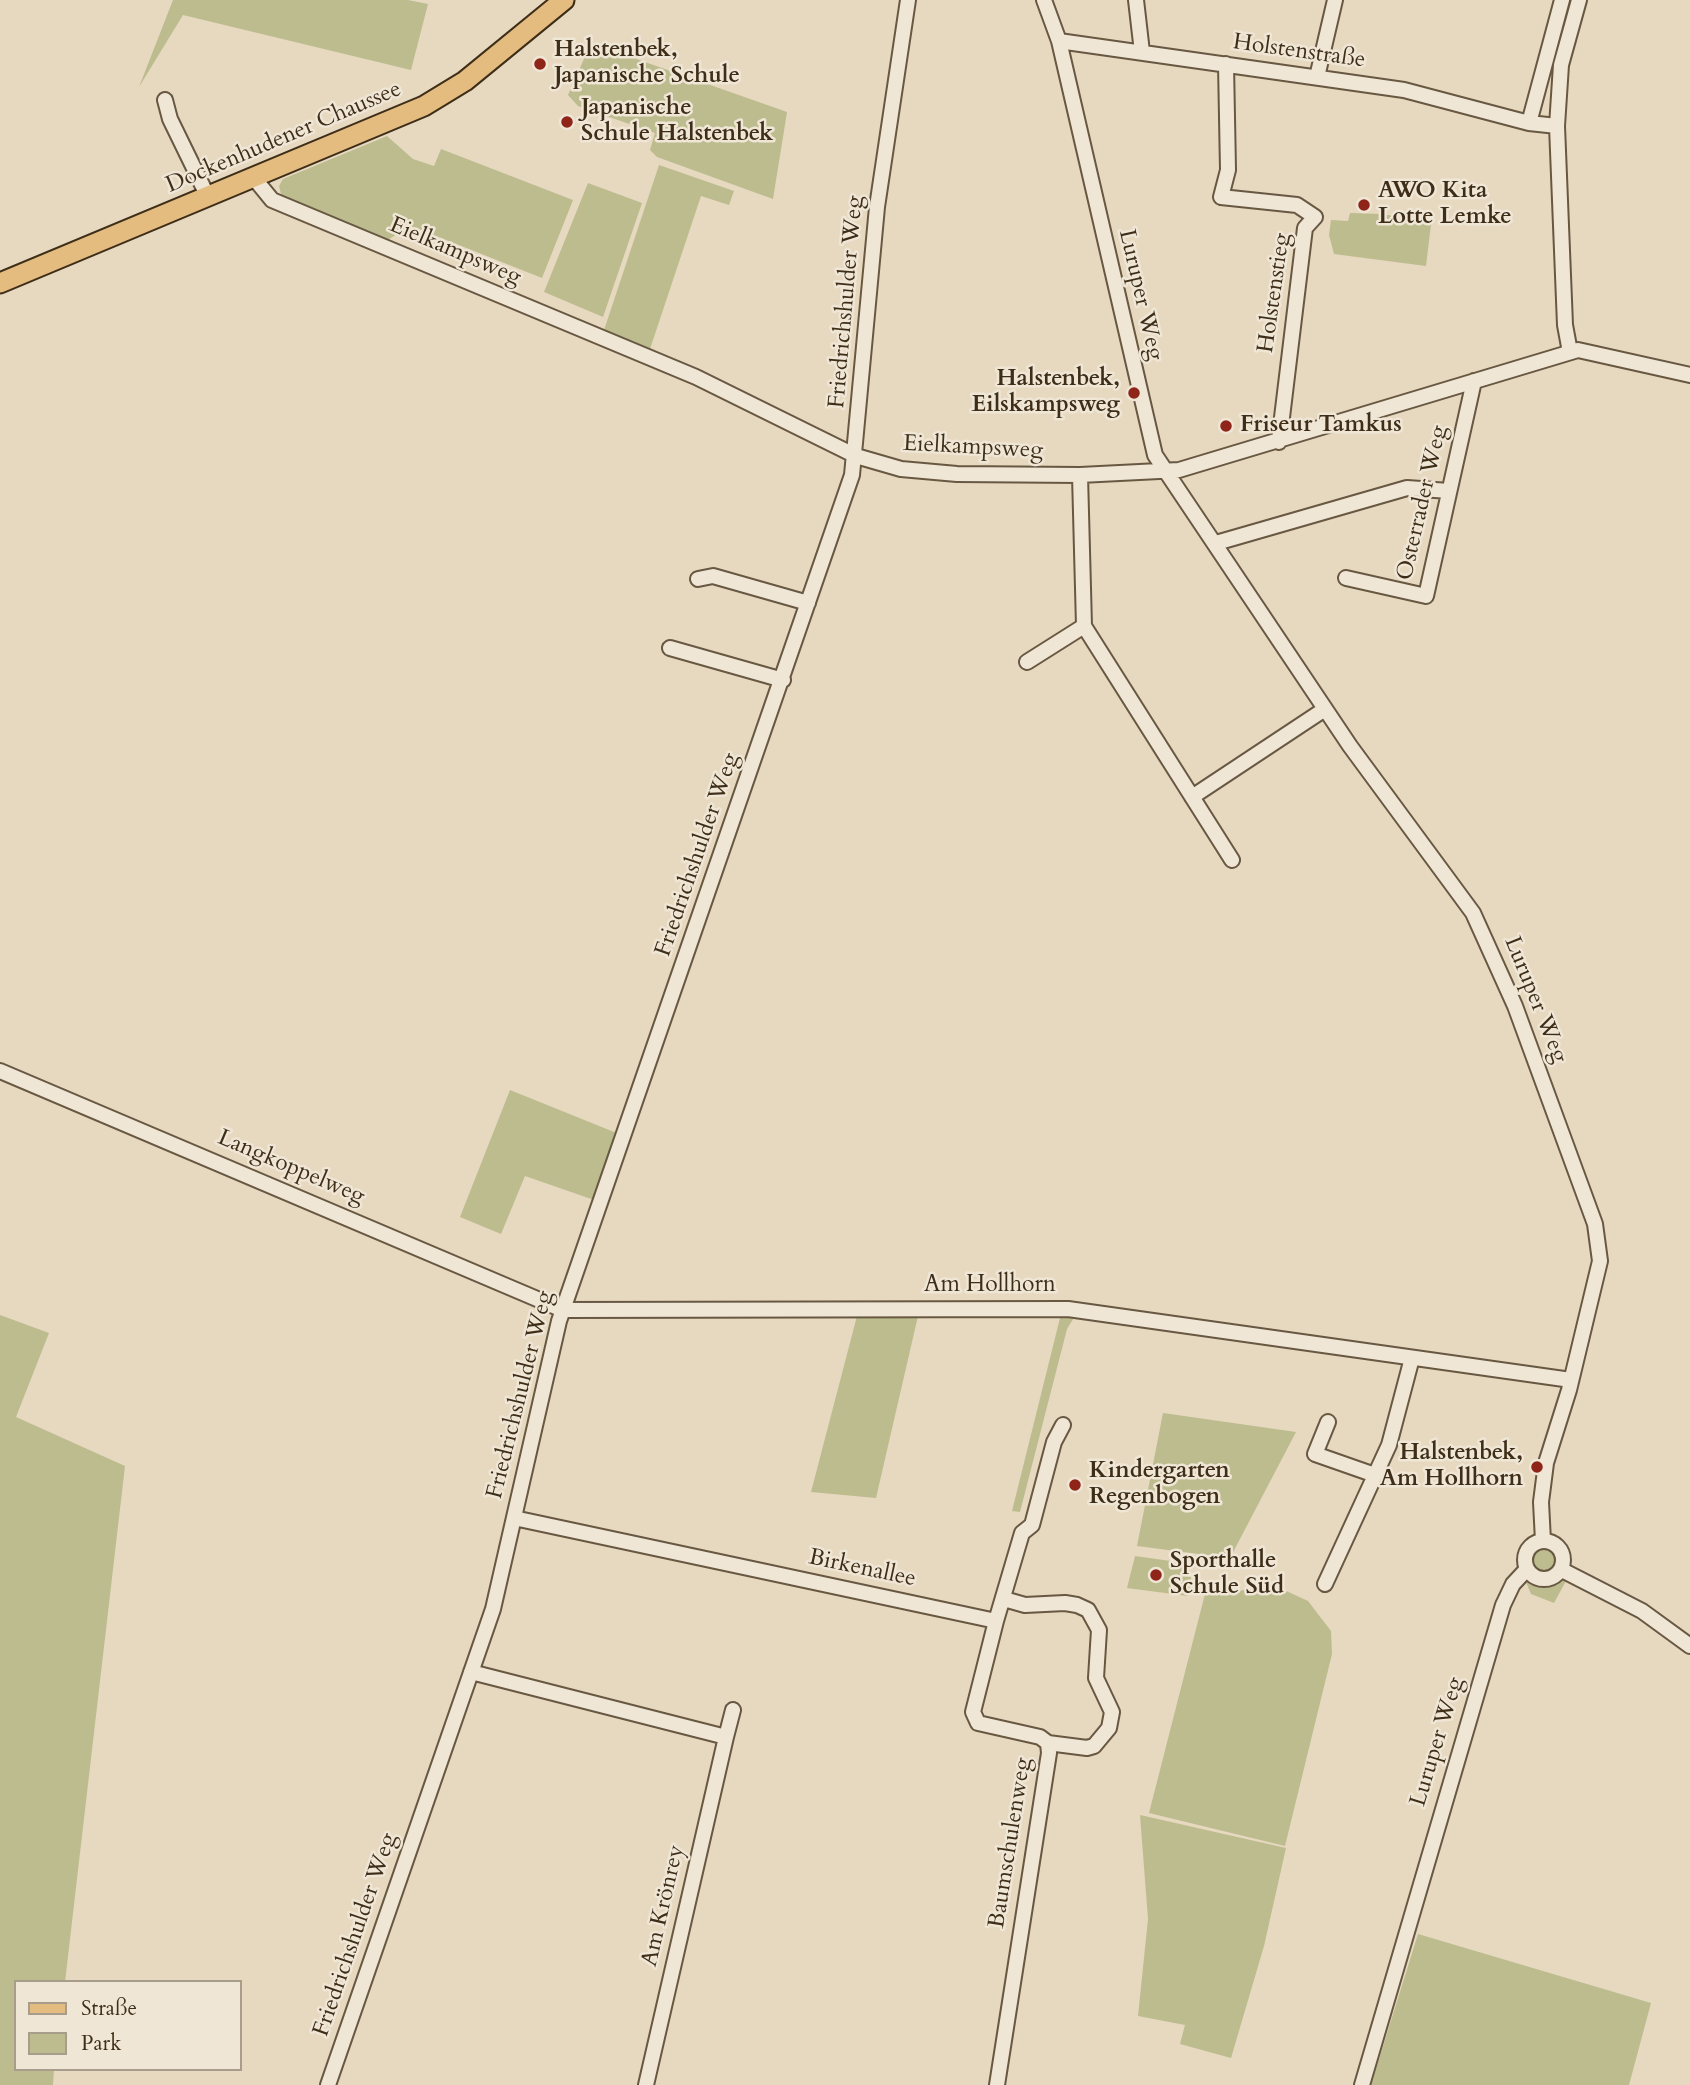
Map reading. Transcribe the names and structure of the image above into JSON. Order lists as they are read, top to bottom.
{
  "streets": {
    "main road": ["Dockenhudener Chaussee"],
    "street": [
      "Holstenstraße",
      "Eielkampsweg",
      "Holstenstieg",
      "Luruper Weg",
      "Friedrichshulder Weg",
      "Osterrader Weg",
      "Langkoppelweg",
      "Am Hollhorn",
      "Birkenallee",
      "Baumschulenweg",
      "Am Krönrey"
    ]
  },
  "crossings": [
    ["Holstenstraße", "Holstenstieg"],
    ["Holstenstraße", "Luruper Weg"],
    ["Dockenhudener Chaussee", "Eielkampsweg"],
    ["Eielkampsweg", "Holstenstieg"],
    ["Eielkampsweg", "Luruper Weg"],
    ["Eielkampsweg", "Friedrichshulder Weg"],
    ["Eielkampsweg", "Osterrader Weg"],
    ["Luruper Weg", "Am Hollhorn"],
    ["Friedrichshulder Weg", "Langkoppelweg"],
    ["Friedrichshulder Weg", "Am Hollhorn"],
    ["Friedrichshulder Weg", "Birkenallee"],
    ["Langkoppelweg", "Am Hollhorn"],
    ["Birkenallee", "Baumschulenweg"]
  ],
  "places": [
    "Halstenbek, Japanische Schule",
    "Japanische Schule Halstenbek",
    "AWO Kita Lotte Lemke",
    "Halstenbek, Eilskampsweg",
    "Friseur Tamkus",
    "Halstenbek, Am Hollhorn",
    "Kindergarten Regenbogen",
    "Sporthalle Schule Süd"
  ],
  "legend": ["Straße", "Park"]
}
